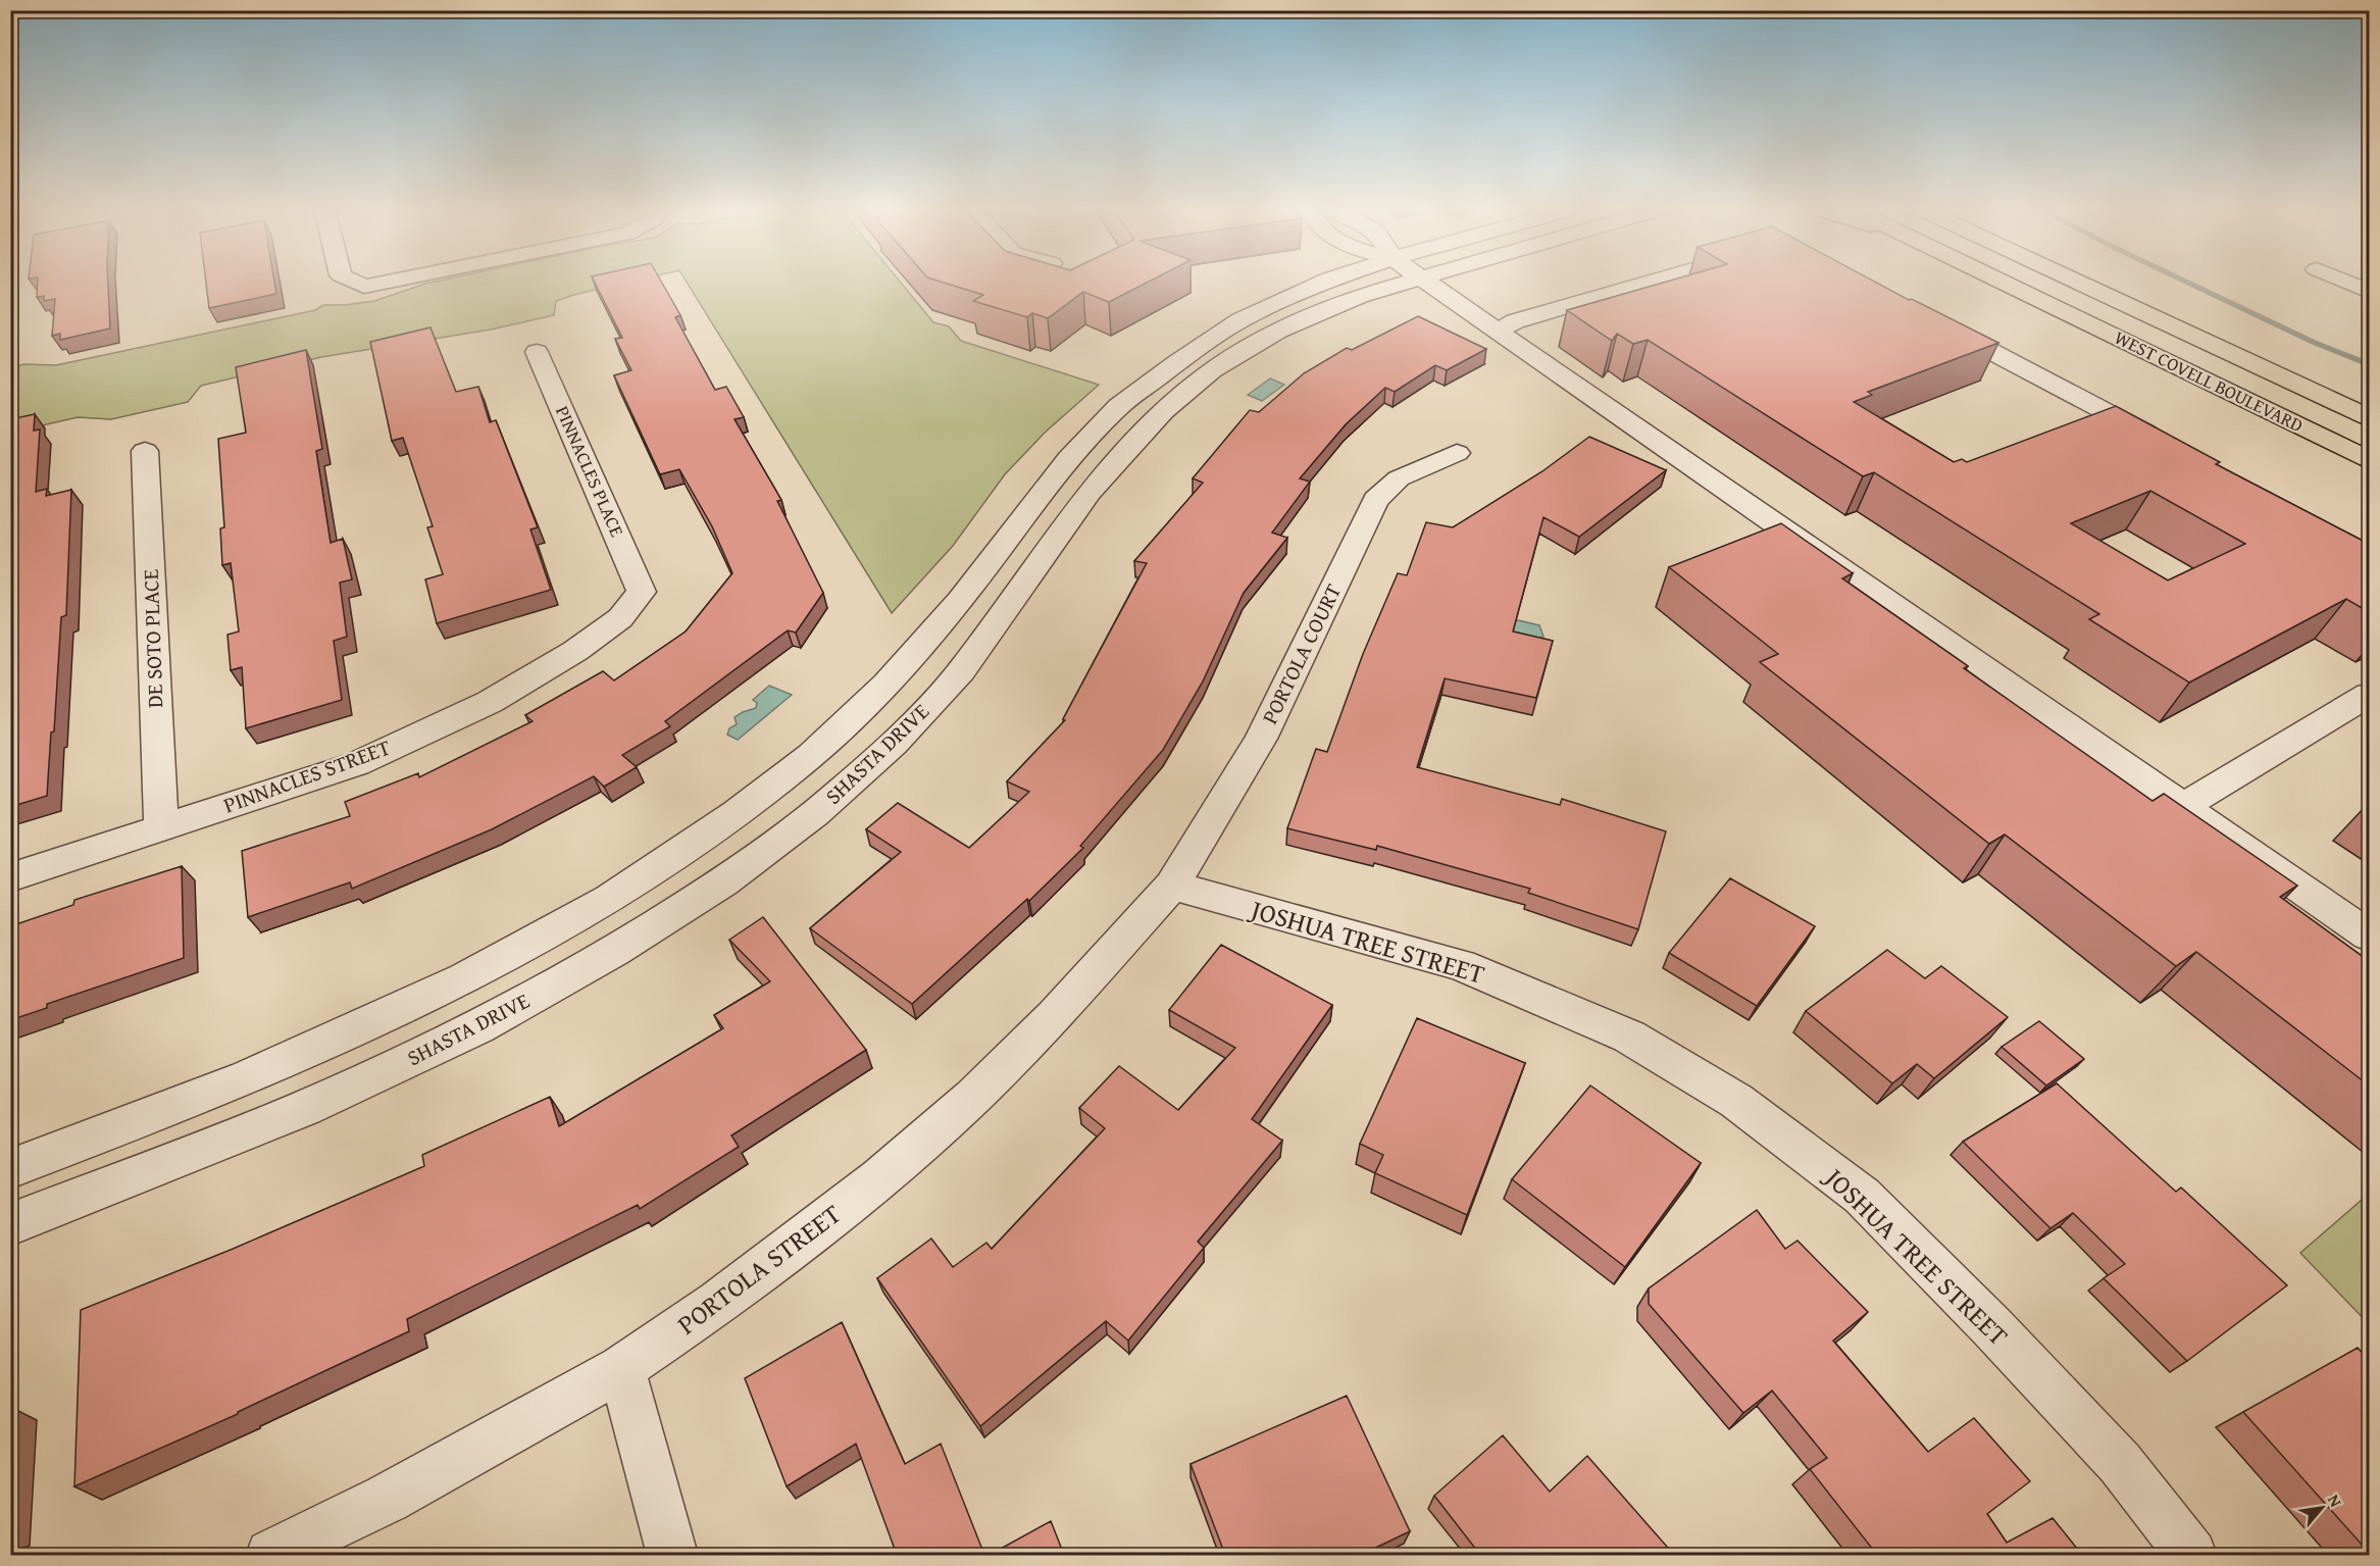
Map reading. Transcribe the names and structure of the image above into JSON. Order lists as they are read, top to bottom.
{
  "streets": {
    "main road": ["WEST COVELL BOULEVARD"],
    "street": [
      "PINNACLES PLACE",
      "DE SOTO PLACE",
      "PORTOLA COURT",
      "SHASTA DRIVE",
      "PINNACLES STREET",
      "JOSHUA TREE STREET",
      "PORTOLA STREET"
    ]
  },
  "crossings": [
    ["PINNACLES PLACE", "PINNACLES STREET"],
    ["DE SOTO PLACE", "PINNACLES STREET"],
    ["PORTOLA COURT", "JOSHUA TREE STREET"],
    ["PORTOLA COURT", "PORTOLA STREET"],
    ["JOSHUA TREE STREET", "PORTOLA STREET"]
  ],
  "north": "top right"
}
